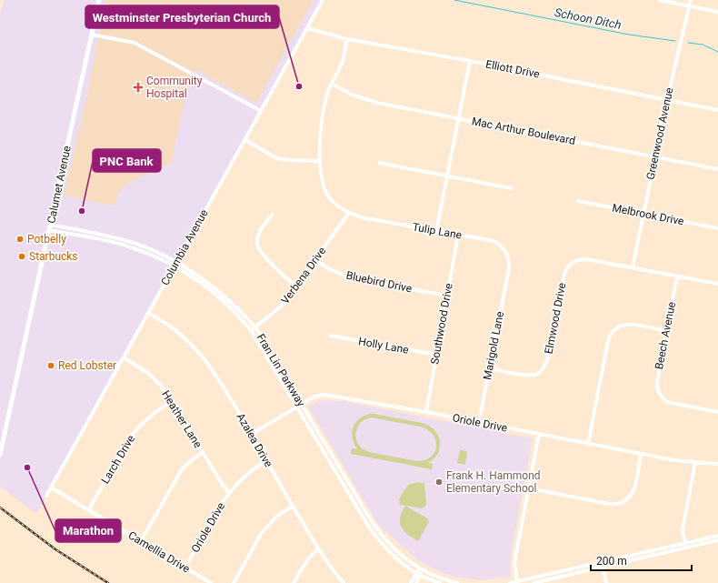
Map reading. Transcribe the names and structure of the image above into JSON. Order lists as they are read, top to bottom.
{
  "streets": {
    "main road": ["Calumet Avenue"],
    "street": [
      "Elliott Drive",
      "Mac Arthur Boulevard",
      "Greenwood Avenue",
      "Melbrook Drive",
      "Tulip Lane",
      "Columbia Avenue",
      "Verbena Drive",
      "Bluebird Drive",
      "Elmwood Drive",
      "Southwood Drive",
      "Beech Avenue",
      "Holly Lane",
      "Marigold Lane",
      "Fran Lin Parkway",
      "Heather Lane",
      "Oriole Drive",
      "Azalea Drive",
      "Larch Drive",
      "Camellia Drive"
    ]
  },
  "crossings": [
    ["Elliott Drive", "Greenwood Avenue"],
    ["Elliott Drive", "Tulip Lane"],
    ["Elliott Drive", "Columbia Avenue"],
    ["Mac Arthur Boulevard", "Greenwood Avenue"],
    ["Mac Arthur Boulevard", "Tulip Lane"],
    ["Greenwood Avenue", "Melbrook Drive"],
    ["Greenwood Avenue", "Elmwood Drive"],
    ["Calumet Avenue", "Fran Lin Parkway"],
    ["Tulip Lane", "Verbena Drive"],
    ["Tulip Lane", "Southwood Drive"],
    ["Tulip Lane", "Marigold Lane"],
    ["Columbia Avenue", "Fran Lin Parkway"],
    ["Columbia Avenue", "Heather Lane"],
    ["Columbia Avenue", "Azalea Drive"],
    ["Columbia Avenue", "Camellia Drive"],
    ["Verbena Drive", "Bluebird Drive"],
    ["Verbena Drive", "Fran Lin Parkway"],
    ["Bluebird Drive", "Southwood Drive"],
    ["Elmwood Drive", "Marigold Lane"],
    ["Southwood Drive", "Holly Lane"],
    ["Southwood Drive", "Oriole Drive"],
    ["Marigold Lane", "Oriole Drive"],
    ["Fran Lin Parkway", "Oriole Drive"],
    ["Heather Lane", "Oriole Drive"],
    ["Heather Lane", "Larch Drive"],
    ["Oriole Drive", "Azalea Drive"],
    ["Oriole Drive", "Camellia Drive"],
    ["Larch Drive", "Camellia Drive"]
  ],
  "water": ["Schoon Ditch"],
  "places": {
    "other": [
      "Westminster Presbyterian Church",
      "PNC Bank",
      "Potbelly",
      "Starbucks",
      "Red Lobster",
      "Marathon",
      "Frank H. Hammond Elementary School"
    ],
    "health": ["Community Hospital"]
  },
  "scale_bar": "200 m"
}
